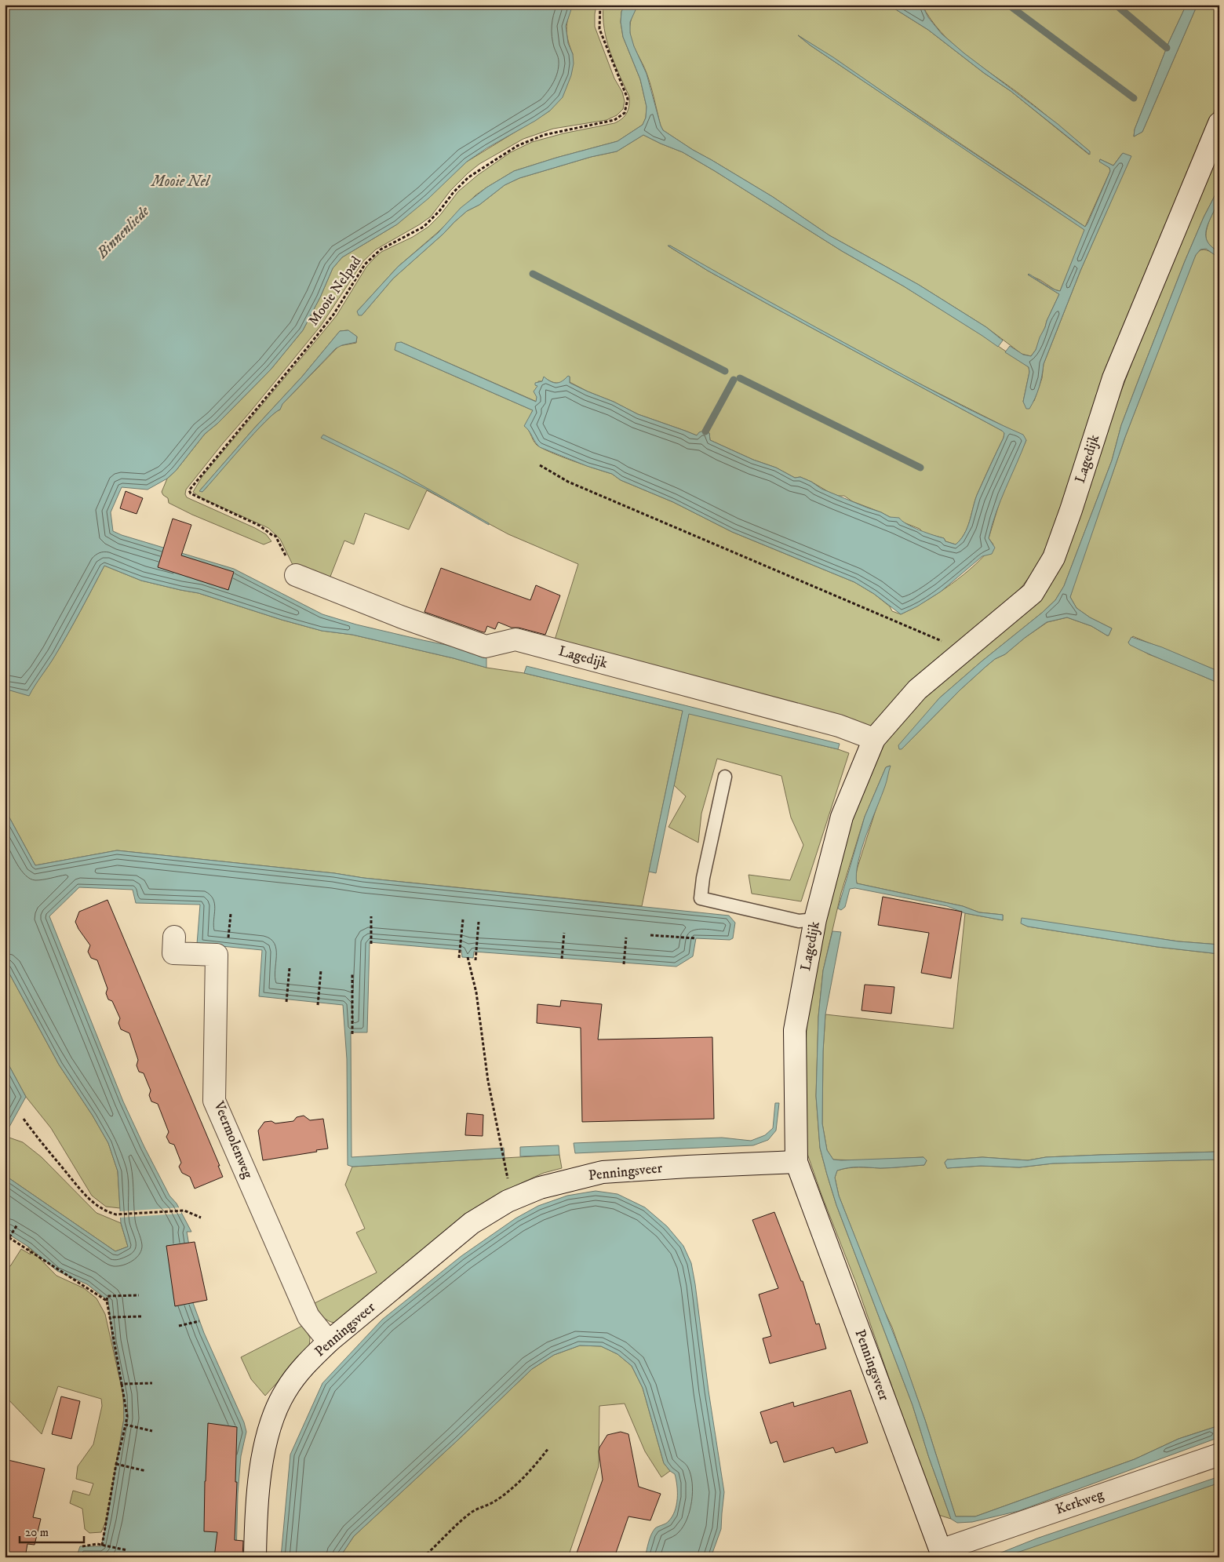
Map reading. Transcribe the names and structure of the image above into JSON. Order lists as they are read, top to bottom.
{
  "streets": {
    "street": [
      "Lagedijk",
      "Veermolenweg",
      "Penningsveer",
      "Kerkweg"
    ],
    "path": ["Mooie Nelpad"]
  },
  "crossings": [
    ["Mooie Nelpad", "Lagedijk"],
    ["Lagedijk", "Penningsveer"],
    ["Veermolenweg", "Penningsveer"],
    ["Penningsveer", "Kerkweg"]
  ],
  "water": ["Mooie Nel", "Binnenliede"],
  "scale_bar": "20 m"
}
